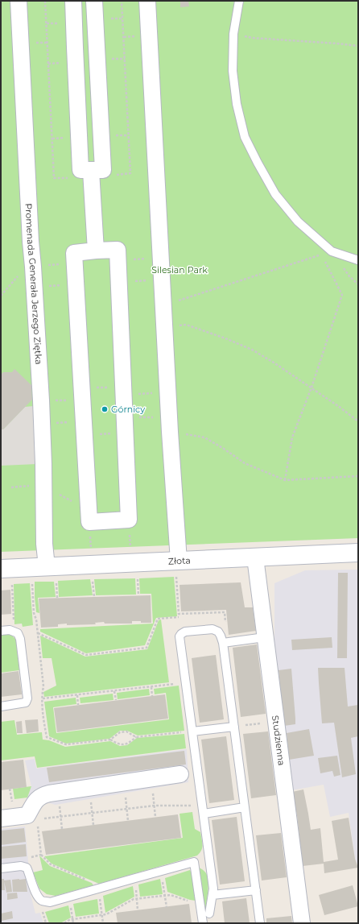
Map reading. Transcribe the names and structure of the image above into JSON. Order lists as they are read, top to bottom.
{
  "streets": {
    "street": ["Promenada Generała Jerzego Ziętka", "Złota", "Studzienna"]
  },
  "crossings": [
    ["Promenada Generała Jerzego Ziętka", "Złota"],
    ["Złota", "Studzienna"]
  ],
  "parks": ["Silesian Park"],
  "places": ["Górnicy"]
}
